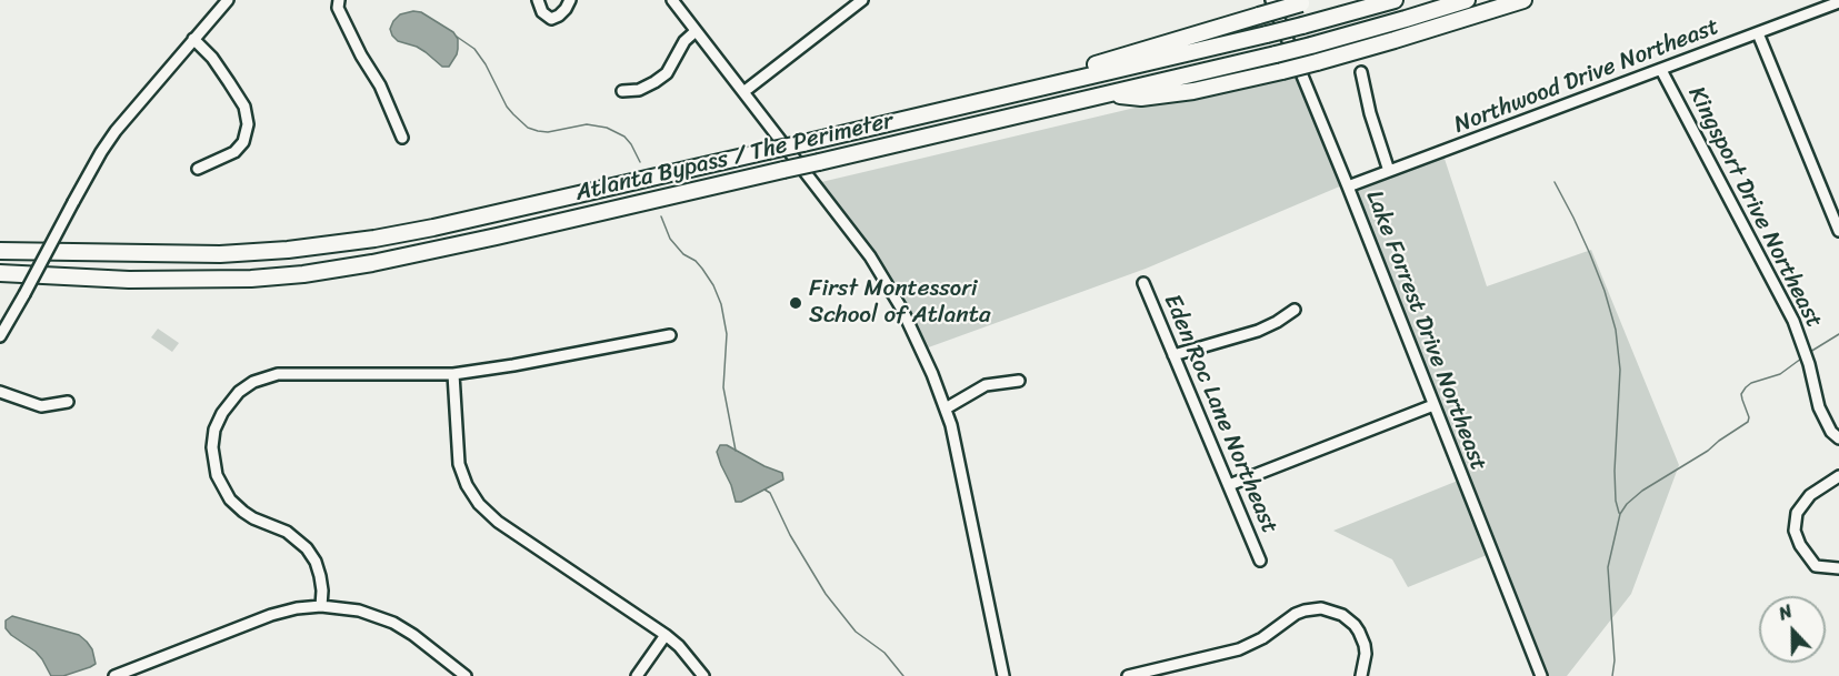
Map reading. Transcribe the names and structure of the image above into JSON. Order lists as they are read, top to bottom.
{
  "streets": {
    "highway": ["Atlanta Bypass / The Perimeter"],
    "street": [
      "Northwood Drive Northeast",
      "Kingsport Drive Northeast",
      "Lake Forrest Drive Northeast",
      "Eden Roc Lane Northeast"
    ]
  },
  "crossings": [
    ["Northwood Drive Northeast", "Kingsport Drive Northeast"],
    ["Northwood Drive Northeast", "Lake Forrest Drive Northeast"]
  ],
  "places": ["First Montessori School of Atlanta"],
  "north": "top"
}
